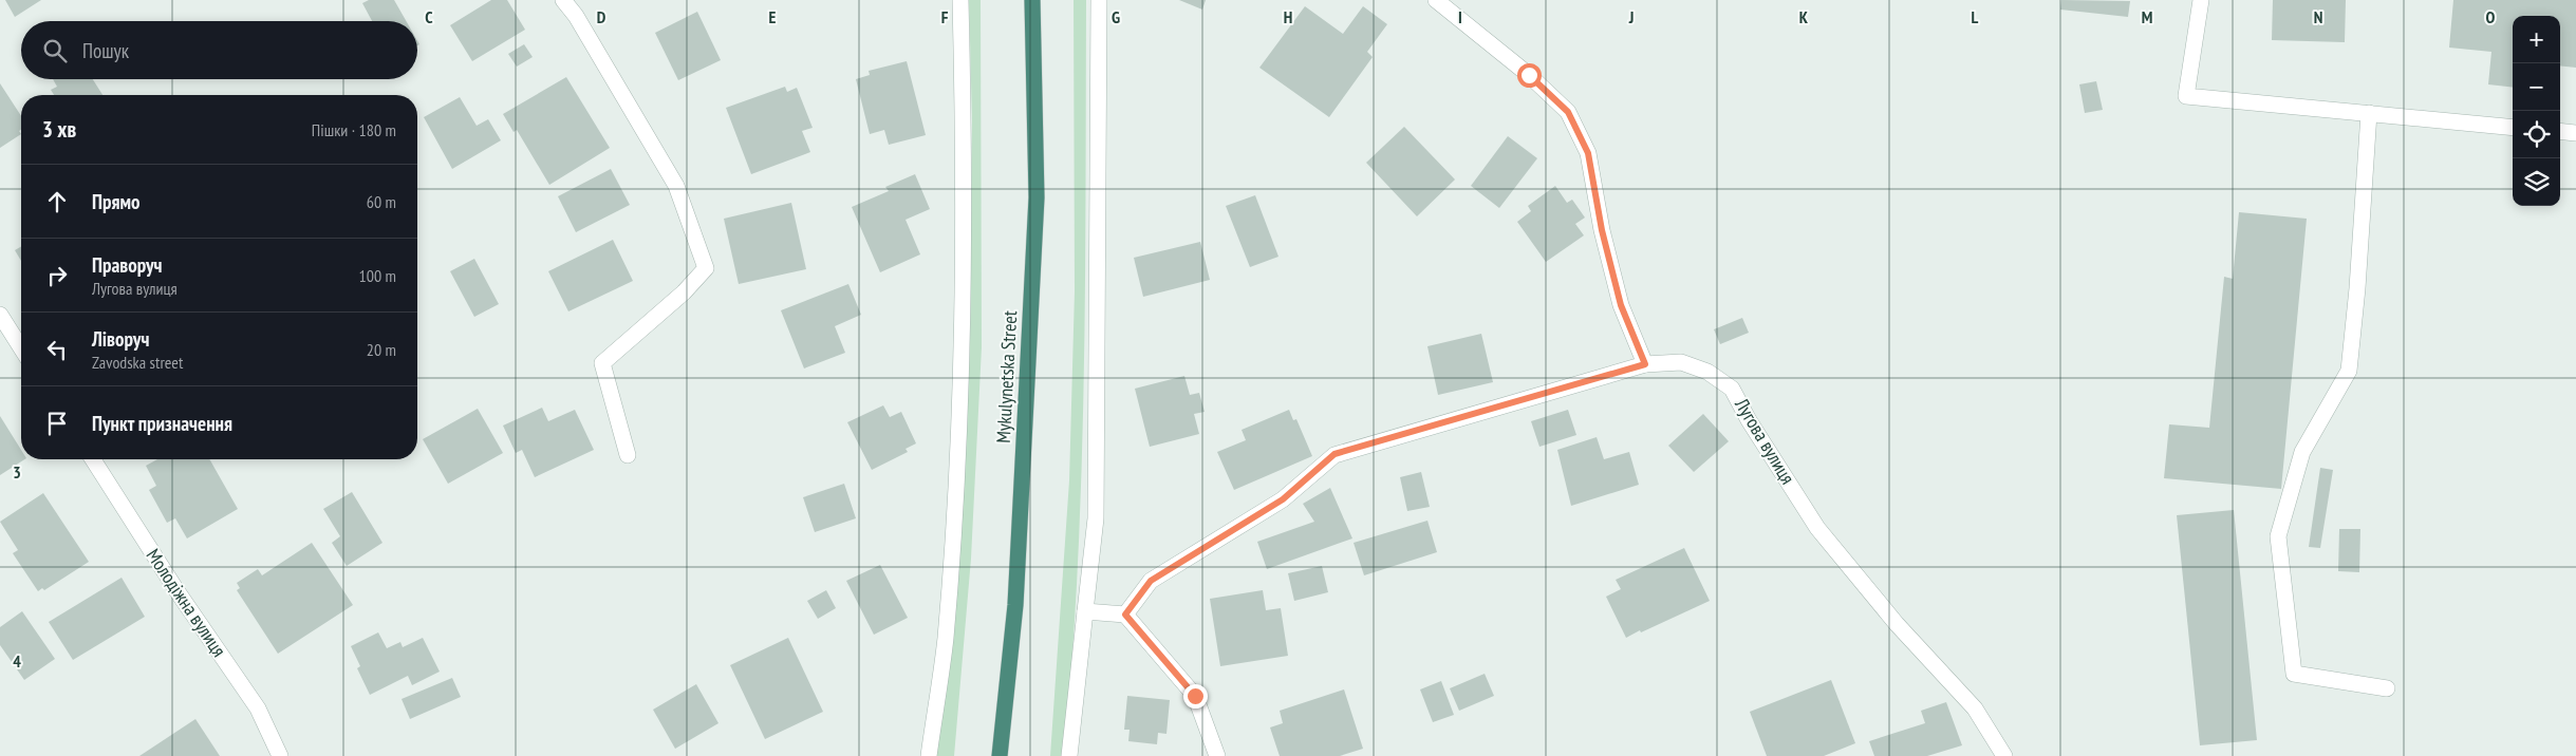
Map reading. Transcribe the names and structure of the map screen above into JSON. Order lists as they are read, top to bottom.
{
  "streets": {
    "highway": ["Mykulynetska Street"],
    "street": ["Лугова вулиця", "Молодіжна вулиця"]
  },
  "page": {
    "map_buttons": ["+", "−"],
    "search": "Пошук",
    "heading": ["3 хв", "Пішки · 180 m"],
    "list": [
      ["Прямо", "60 m"],
      ["Праворуч", "Лугова вулиця", "100 m"],
      ["Ліворуч", "Zavodska street", "20 m"],
      "Пункт призначення"
    ]
  },
  "grid": {
    "columns": [
      "C",
      "D",
      "E",
      "F",
      "G",
      "H",
      "I",
      "J",
      "K",
      "L",
      "M",
      "N",
      "O"
    ],
    "rows": ["3", "4"]
  }
}
